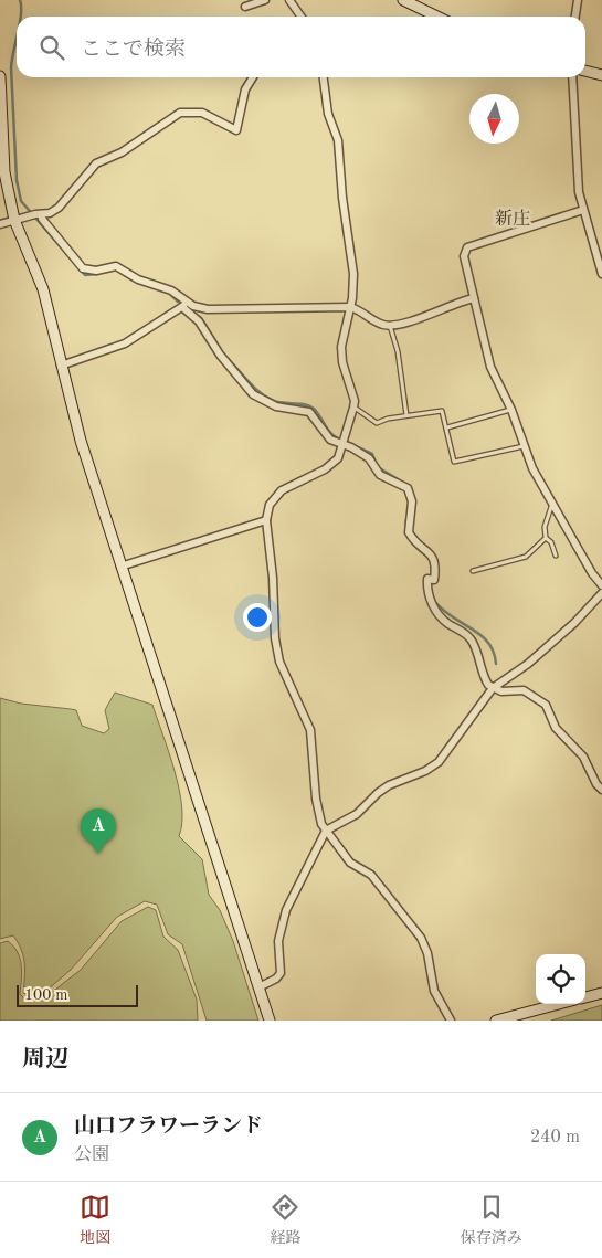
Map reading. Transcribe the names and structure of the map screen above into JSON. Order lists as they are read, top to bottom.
{
  "districts": ["新庄"],
  "scale_bar": "100 m",
  "north": "bottom",
  "page": {
    "search": "ここで検索",
    "pins": "A",
    "scale": "100 m",
    "heading": "周辺",
    "list": [
      {
        "mark": "A",
        "name": "山口フラワーランド",
        "note": "公園",
        "value": "240 m"
      }
    ],
    "nav": ["地図", "経路", "保存済み"]
  }
}
